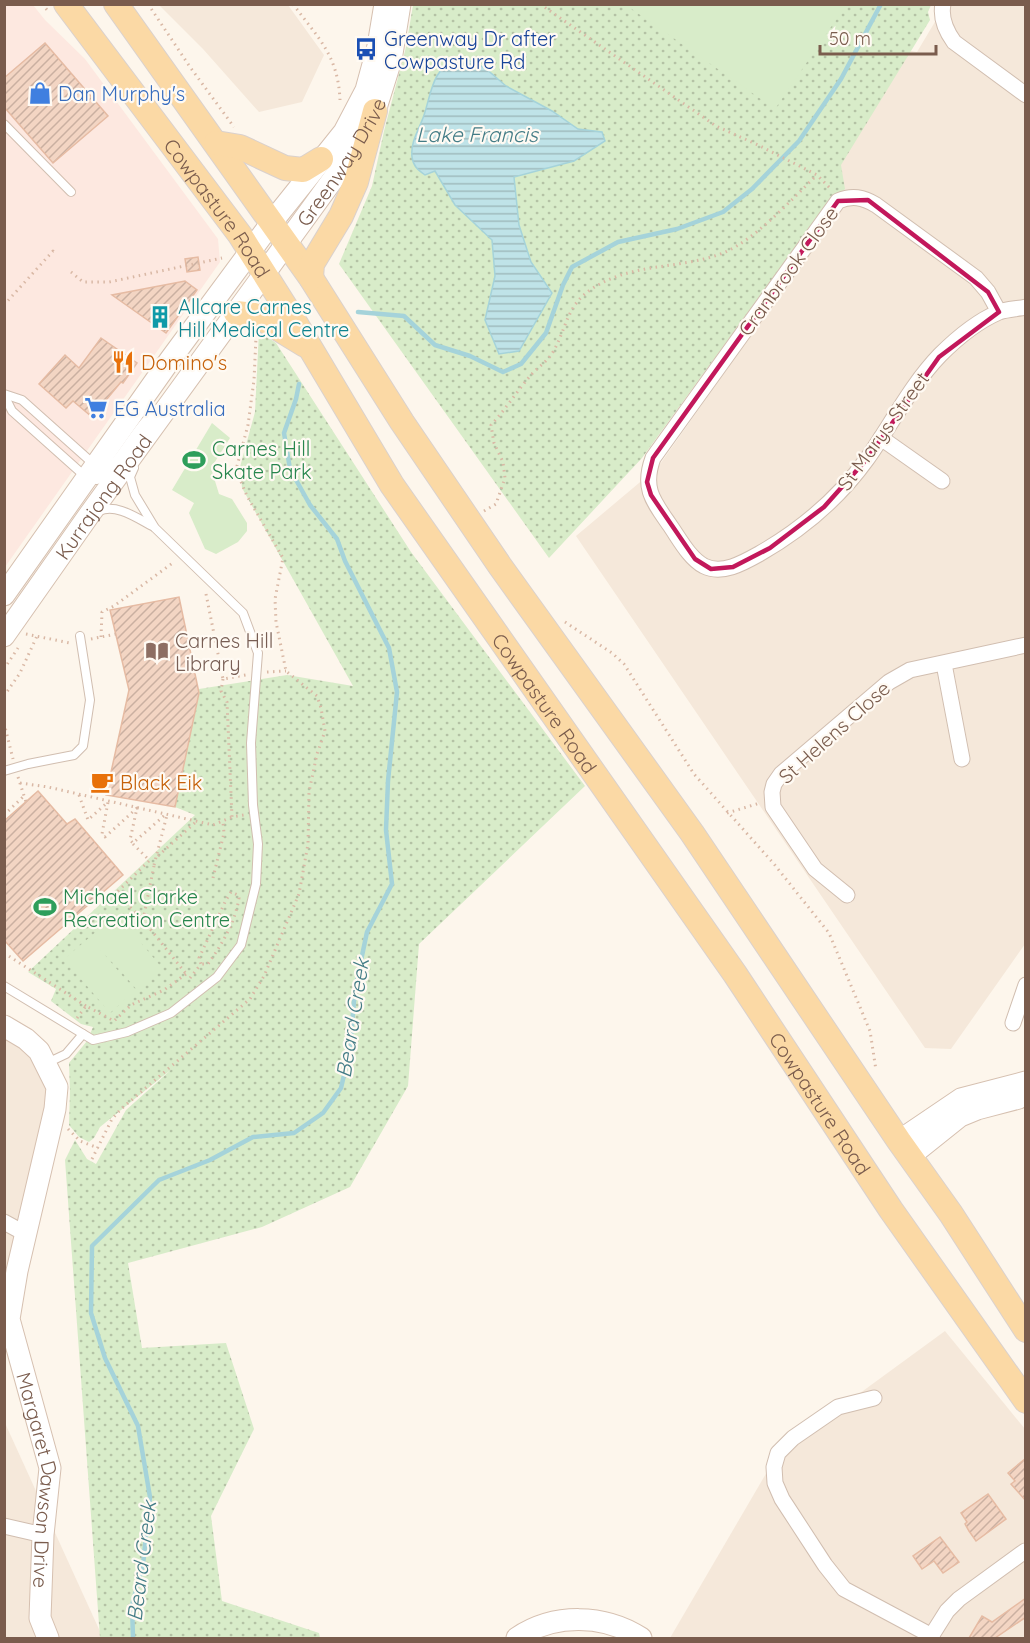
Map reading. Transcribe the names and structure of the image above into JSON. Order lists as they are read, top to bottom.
{
  "streets": {
    "main road": ["Cowpasture Road"],
    "street": [
      "Greenway Drive",
      "Cranbrook Close",
      "St Marys Street",
      "Kurrajong Road",
      "St Helens Close",
      "Margaret Dawson Drive"
    ]
  },
  "crossings": [
    ["Greenway Drive", "Cowpasture Road"],
    ["Greenway Drive", "Kurrajong Road"],
    ["Cowpasture Road", "Kurrajong Road"],
    ["Cranbrook Close", "St Marys Street"]
  ],
  "water": ["Lake Francis", "Beard Creek"],
  "places": {
    "bus stop": ["Greenway Dr after Cowpasture Rd"],
    "shop": ["Dan Murphy's"],
    "building": ["Allcare Carnes Hill Medical Centre"],
    "restaurant": ["Domino's"],
    "supermarket": ["EG Australia"],
    "sports": ["Carnes Hill Skate Park", "Michael Clarke Recreation Centre"],
    "library": ["Carnes Hill Library"],
    "cafe": ["Black Eik"]
  },
  "scale_bar": "50 m"
}
